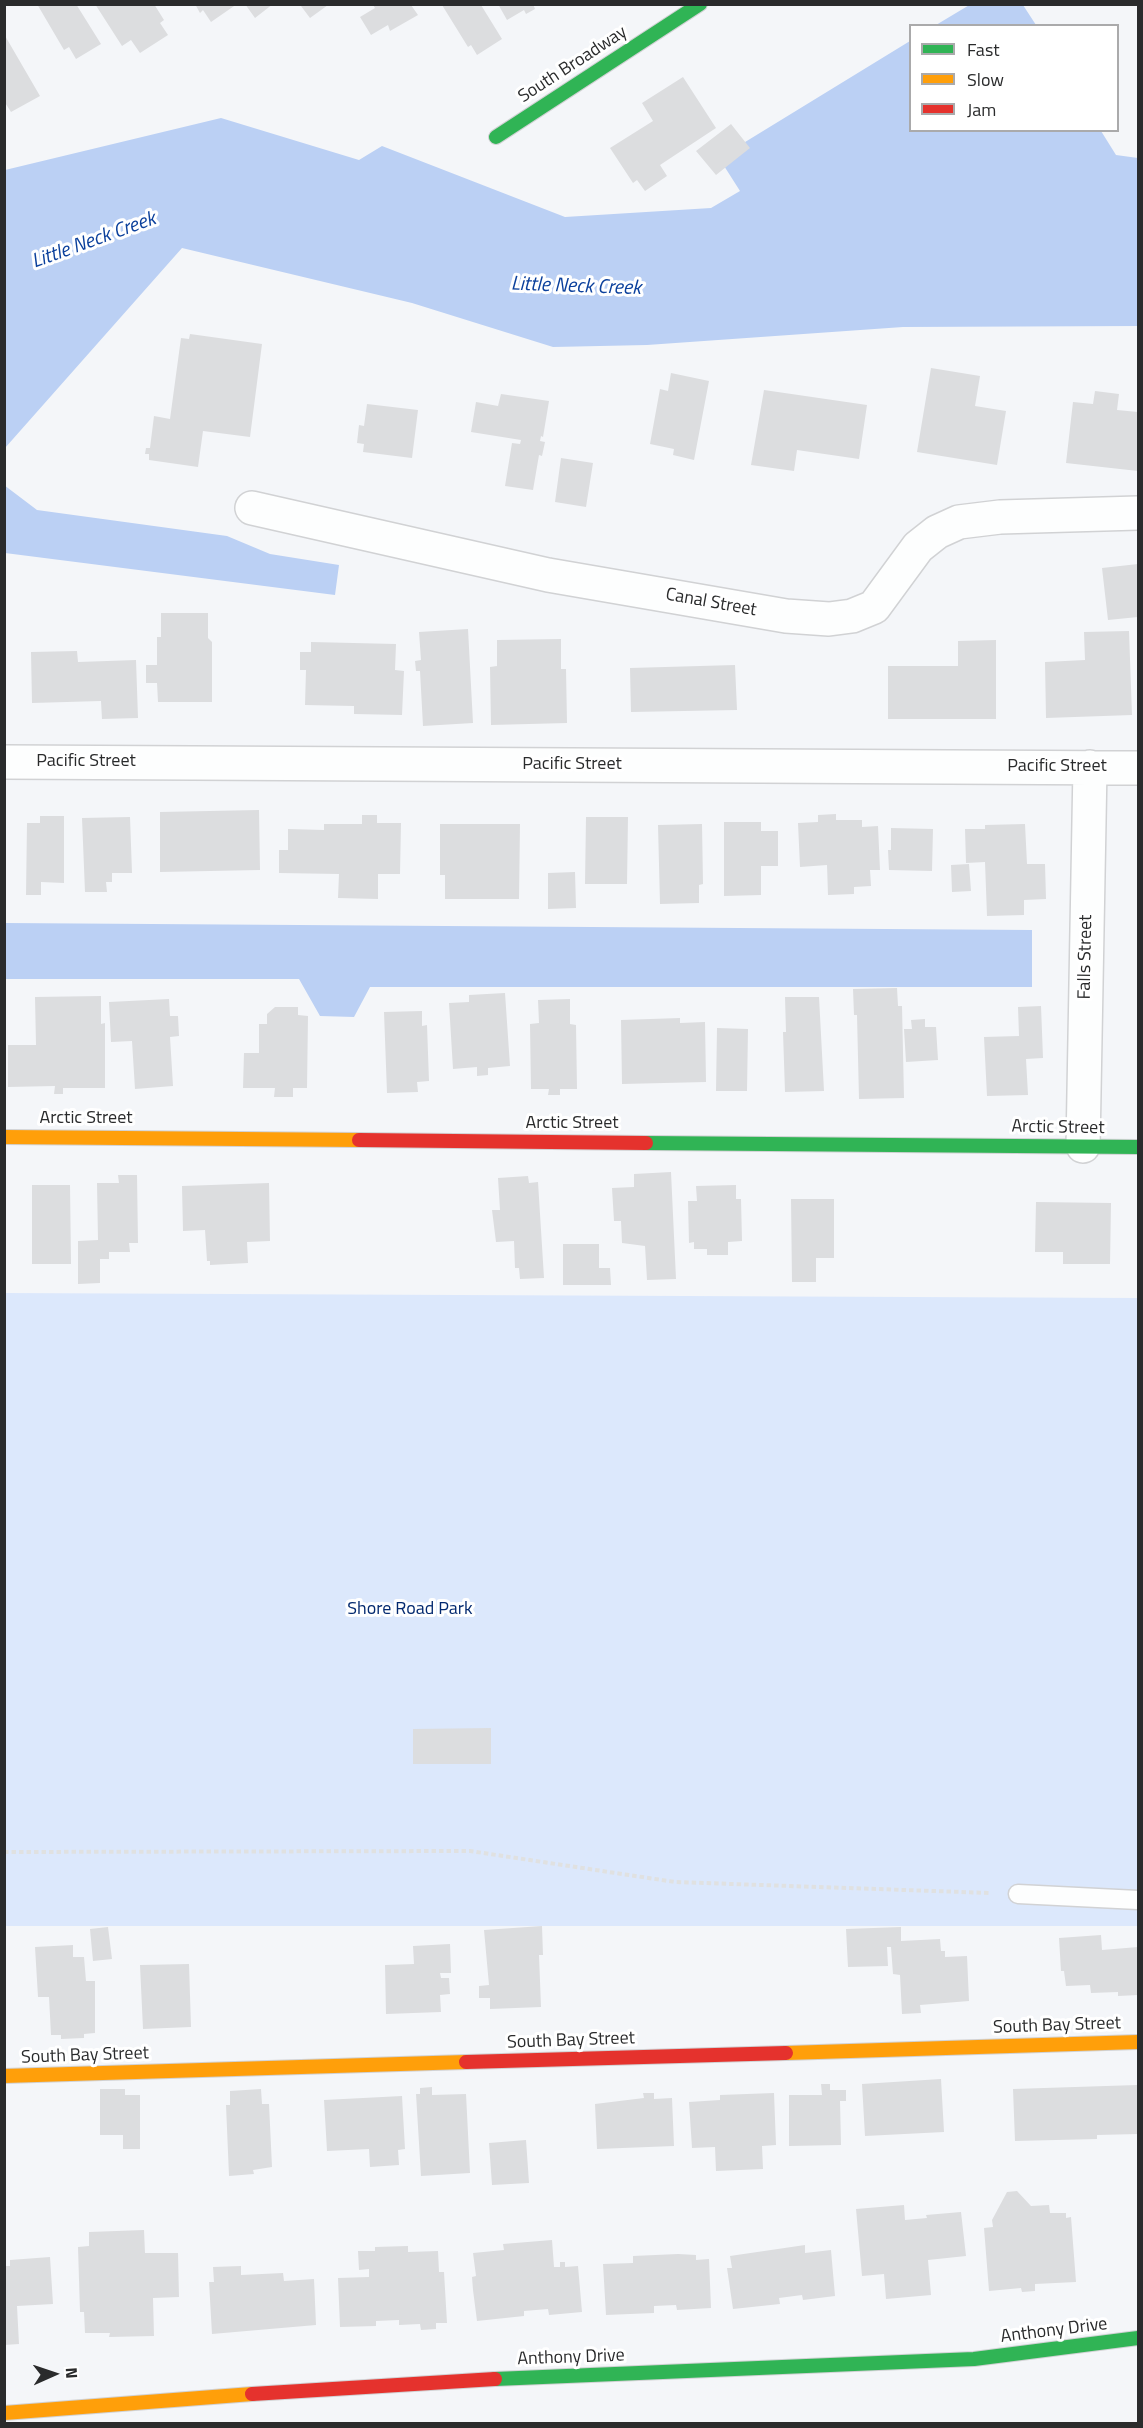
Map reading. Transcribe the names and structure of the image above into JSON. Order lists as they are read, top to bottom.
{
  "streets": {
    "street": [
      "South Broadway",
      "Canal Street",
      "Pacific Street",
      "Falls Street",
      "Arctic Street",
      "South Bay Street",
      "Anthony Drive"
    ]
  },
  "crossings": [
    ["Pacific Street", "Falls Street"],
    ["Falls Street", "Arctic Street"]
  ],
  "water": ["Little Neck Creek"],
  "parks": ["Shore Road Park"],
  "legend": ["Fast", "Slow", "Jam"],
  "north": "right"
}
